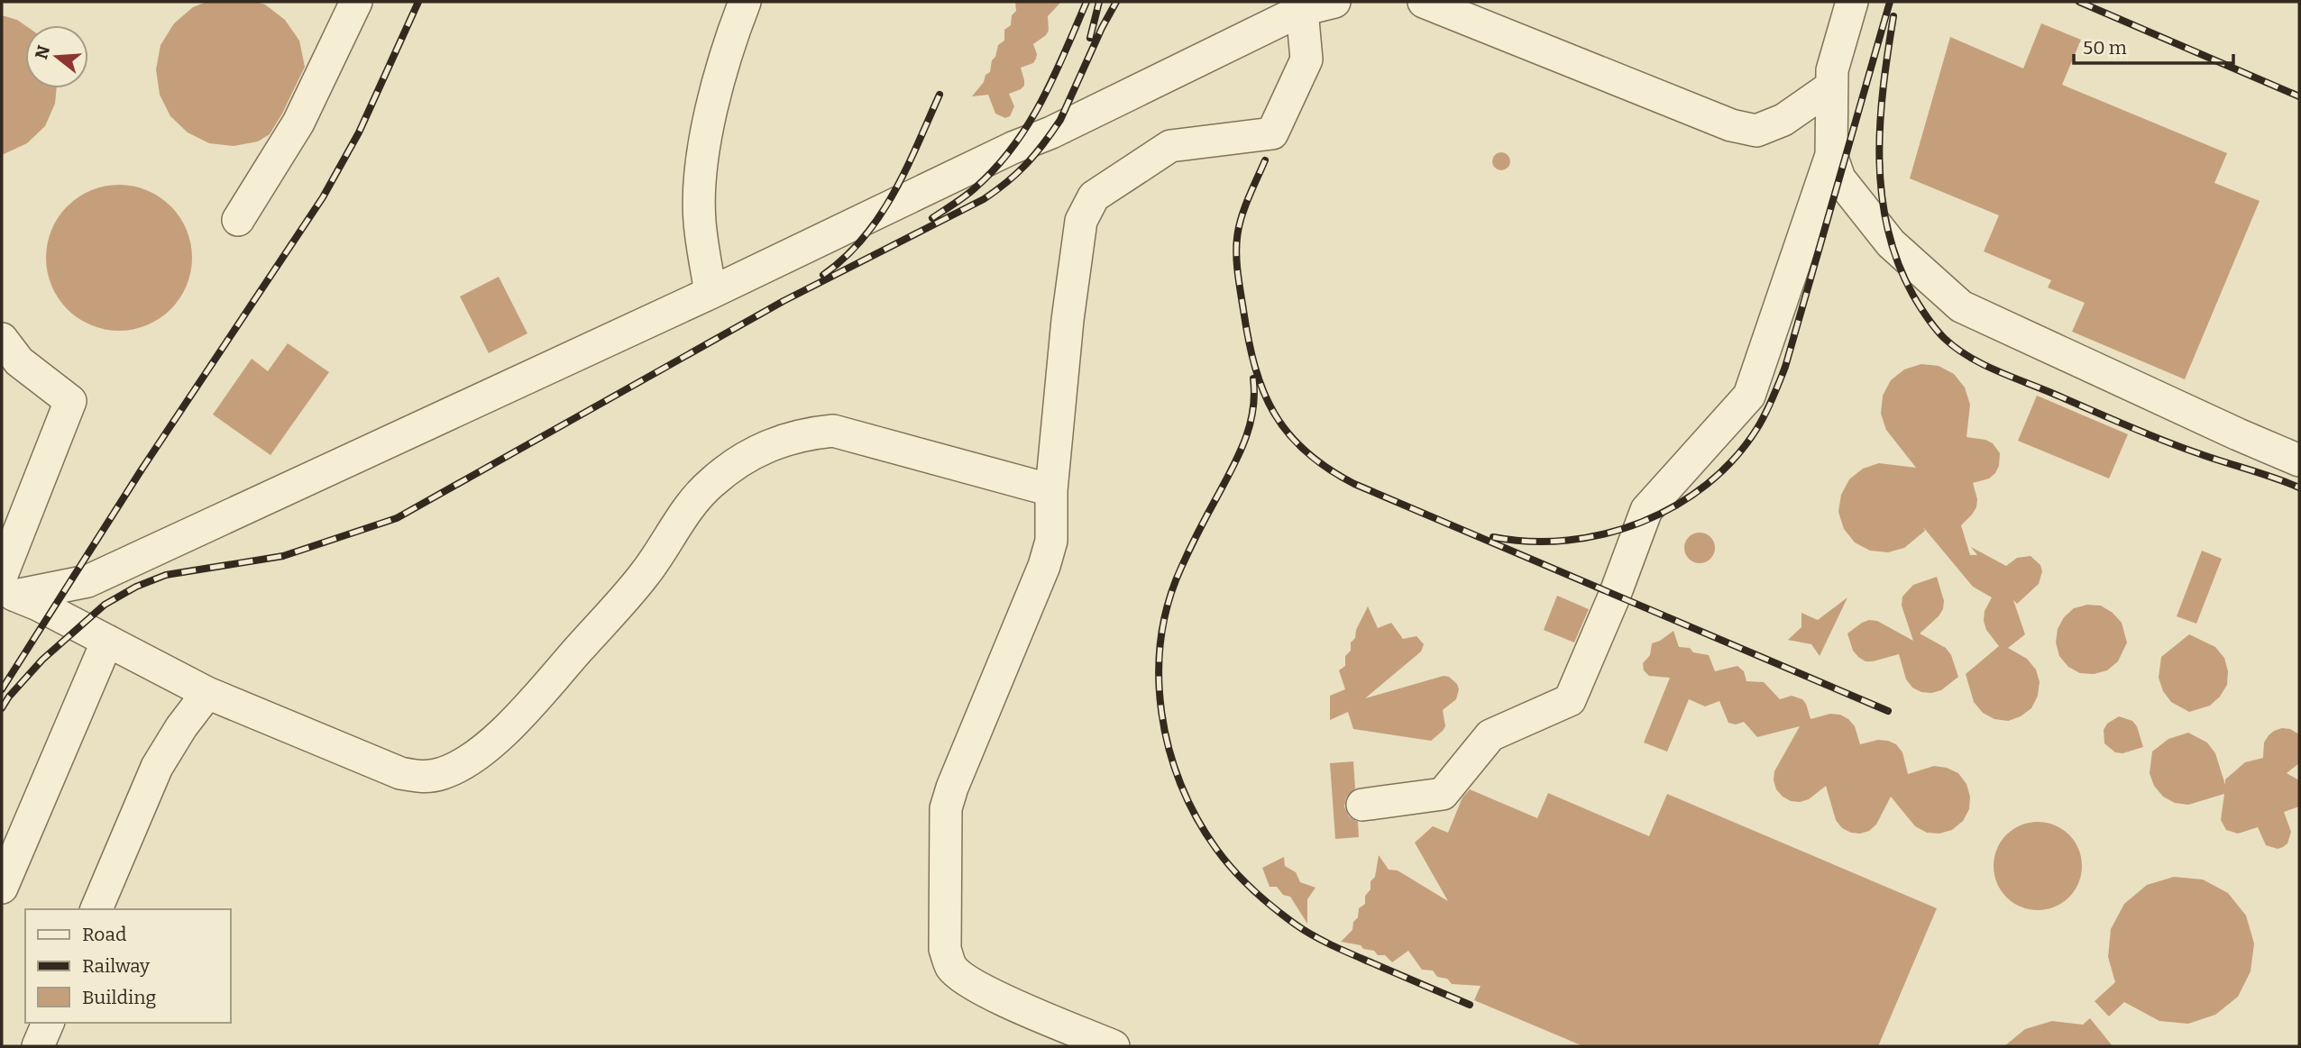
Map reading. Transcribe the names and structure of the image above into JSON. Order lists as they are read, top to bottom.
{
  "legend": ["Road", "Railway", "Building"],
  "scale_bar": "50 m",
  "north": "left"
}
